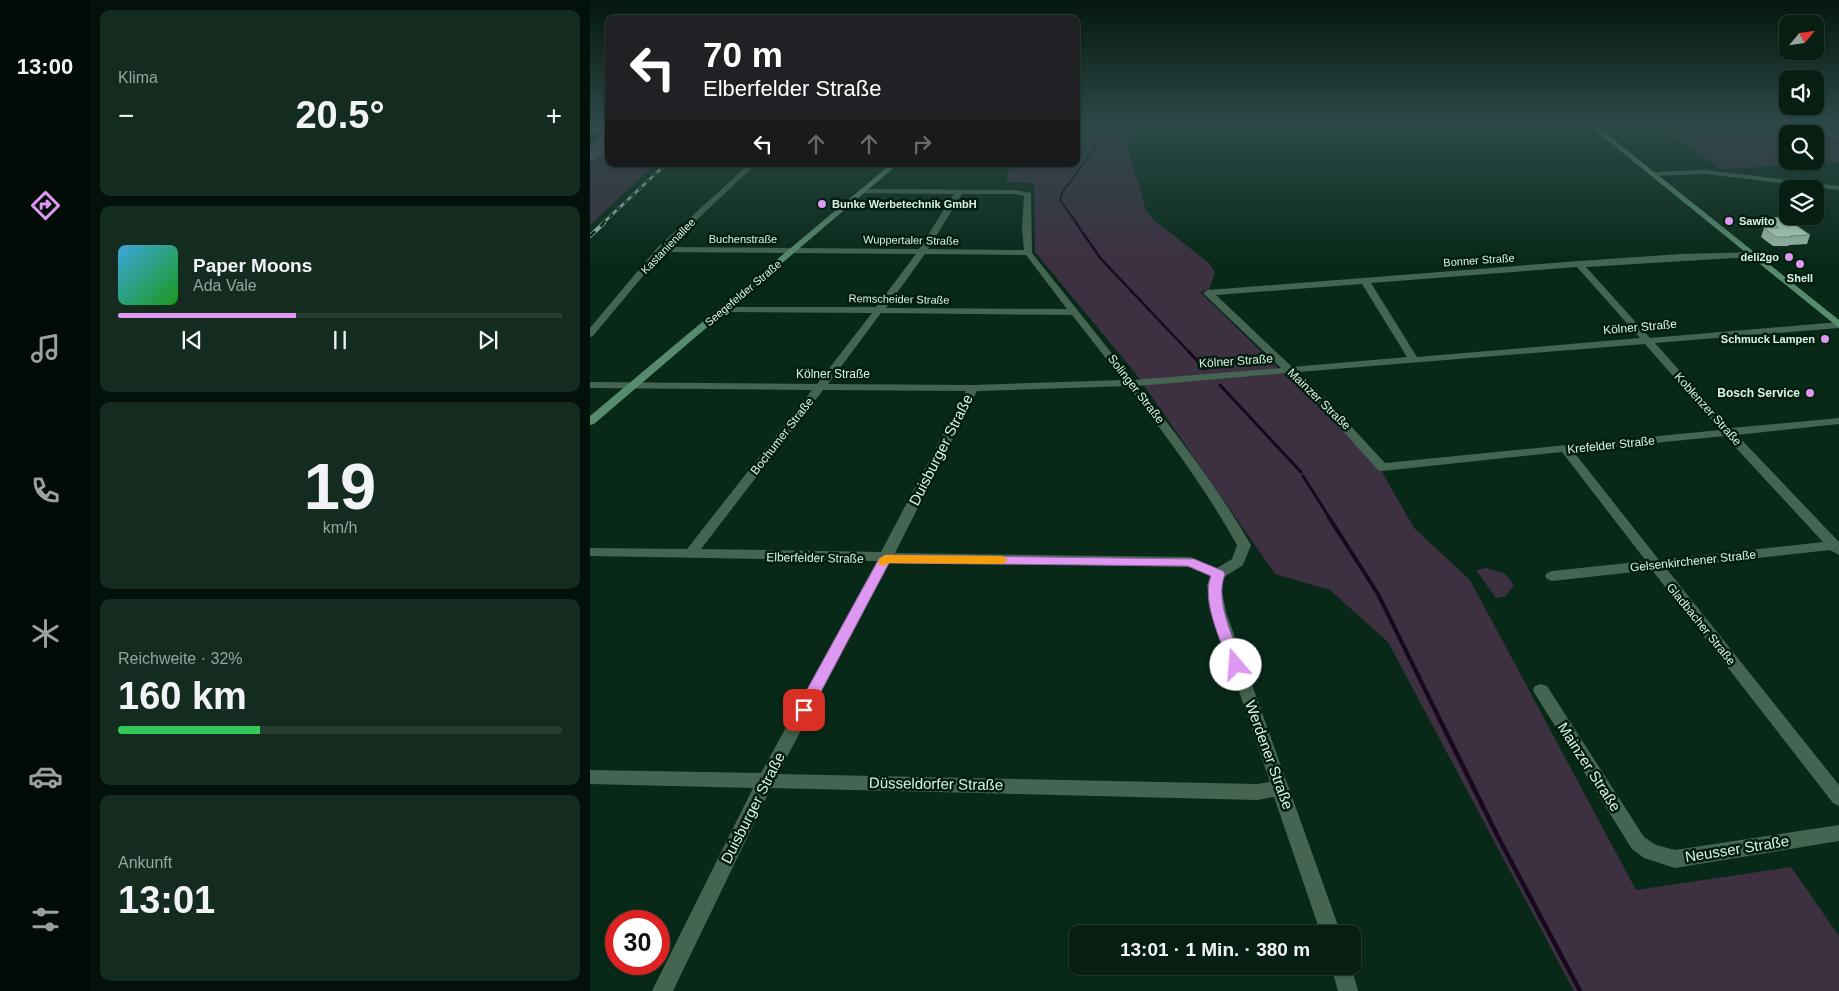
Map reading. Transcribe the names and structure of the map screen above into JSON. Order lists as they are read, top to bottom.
{
  "streets": {
    "main road": ["Seegefelder Straße"],
    "street": [
      "Buchenstraße",
      "Wuppertaler Straße",
      "Kastanienallee",
      "Bonner Straße",
      "Remscheider Straße",
      "Kölner Straße",
      "Solinger Straße",
      "Mainzer Straße",
      "Koblenzer Straße",
      "Bochumer Straße",
      "Krefelder Straße",
      "Duisburger Straße",
      "Elberfelder Straße",
      "Gelsenkirchener Straße",
      "Gladbacher Straße",
      "Werdener Straße",
      "Düsseldorfer Straße",
      "Neusser Straße"
    ]
  },
  "crossings": [
    ["Buchenstraße", "Wuppertaler Straße"],
    ["Buchenstraße", "Kastanienallee"],
    ["Buchenstraße", "Seegefelder Straße"],
    ["Wuppertaler Straße", "Seegefelder Straße"],
    ["Wuppertaler Straße", "Solinger Straße"],
    ["Wuppertaler Straße", "Bochumer Straße"],
    ["Bonner Straße", "Mainzer Straße"],
    ["Bonner Straße", "Koblenzer Straße"],
    ["Seegefelder Straße", "Remscheider Straße"],
    ["Seegefelder Straße", "Kölner Straße"],
    ["Remscheider Straße", "Solinger Straße"],
    ["Remscheider Straße", "Bochumer Straße"],
    ["Kölner Straße", "Solinger Straße"],
    ["Kölner Straße", "Mainzer Straße"],
    ["Kölner Straße", "Koblenzer Straße"],
    ["Kölner Straße", "Bochumer Straße"],
    ["Kölner Straße", "Duisburger Straße"],
    ["Solinger Straße", "Elberfelder Straße"],
    ["Solinger Straße", "Werdener Straße"],
    ["Mainzer Straße", "Krefelder Straße"],
    ["Mainzer Straße", "Neusser Straße"],
    ["Koblenzer Straße", "Krefelder Straße"],
    ["Koblenzer Straße", "Gelsenkirchener Straße"],
    ["Bochumer Straße", "Elberfelder Straße"],
    ["Krefelder Straße", "Gladbacher Straße"],
    ["Duisburger Straße", "Elberfelder Straße"],
    ["Duisburger Straße", "Düsseldorfer Straße"],
    ["Elberfelder Straße", "Werdener Straße"],
    ["Gelsenkirchener Straße", "Gladbacher Straße"],
    ["Werdener Straße", "Düsseldorfer Straße"]
  ],
  "places": [
    "Bunke Werbetechnik GmbH",
    "Sawito",
    "deli2go",
    "Shell",
    "Schmuck Lampen",
    "Bosch Service"
  ],
  "north": "top right",
  "page": {
    "tabs": "13:00",
    "tile": [
      "Klima",
      ["19", "km/h"],
      ["Reichweite · 32%", "160 km"],
      ["Ankunft", "13:01"]
    ],
    "turn": ["70 m", "Elberfelder Straße"],
    "heat": ["−", "20.5°", "+"],
    "song": ["Paper Moons", "Ada Vale"],
    "limit": "30",
    "trip": "13:01 · 1 Min. · 380 m"
  }
}
